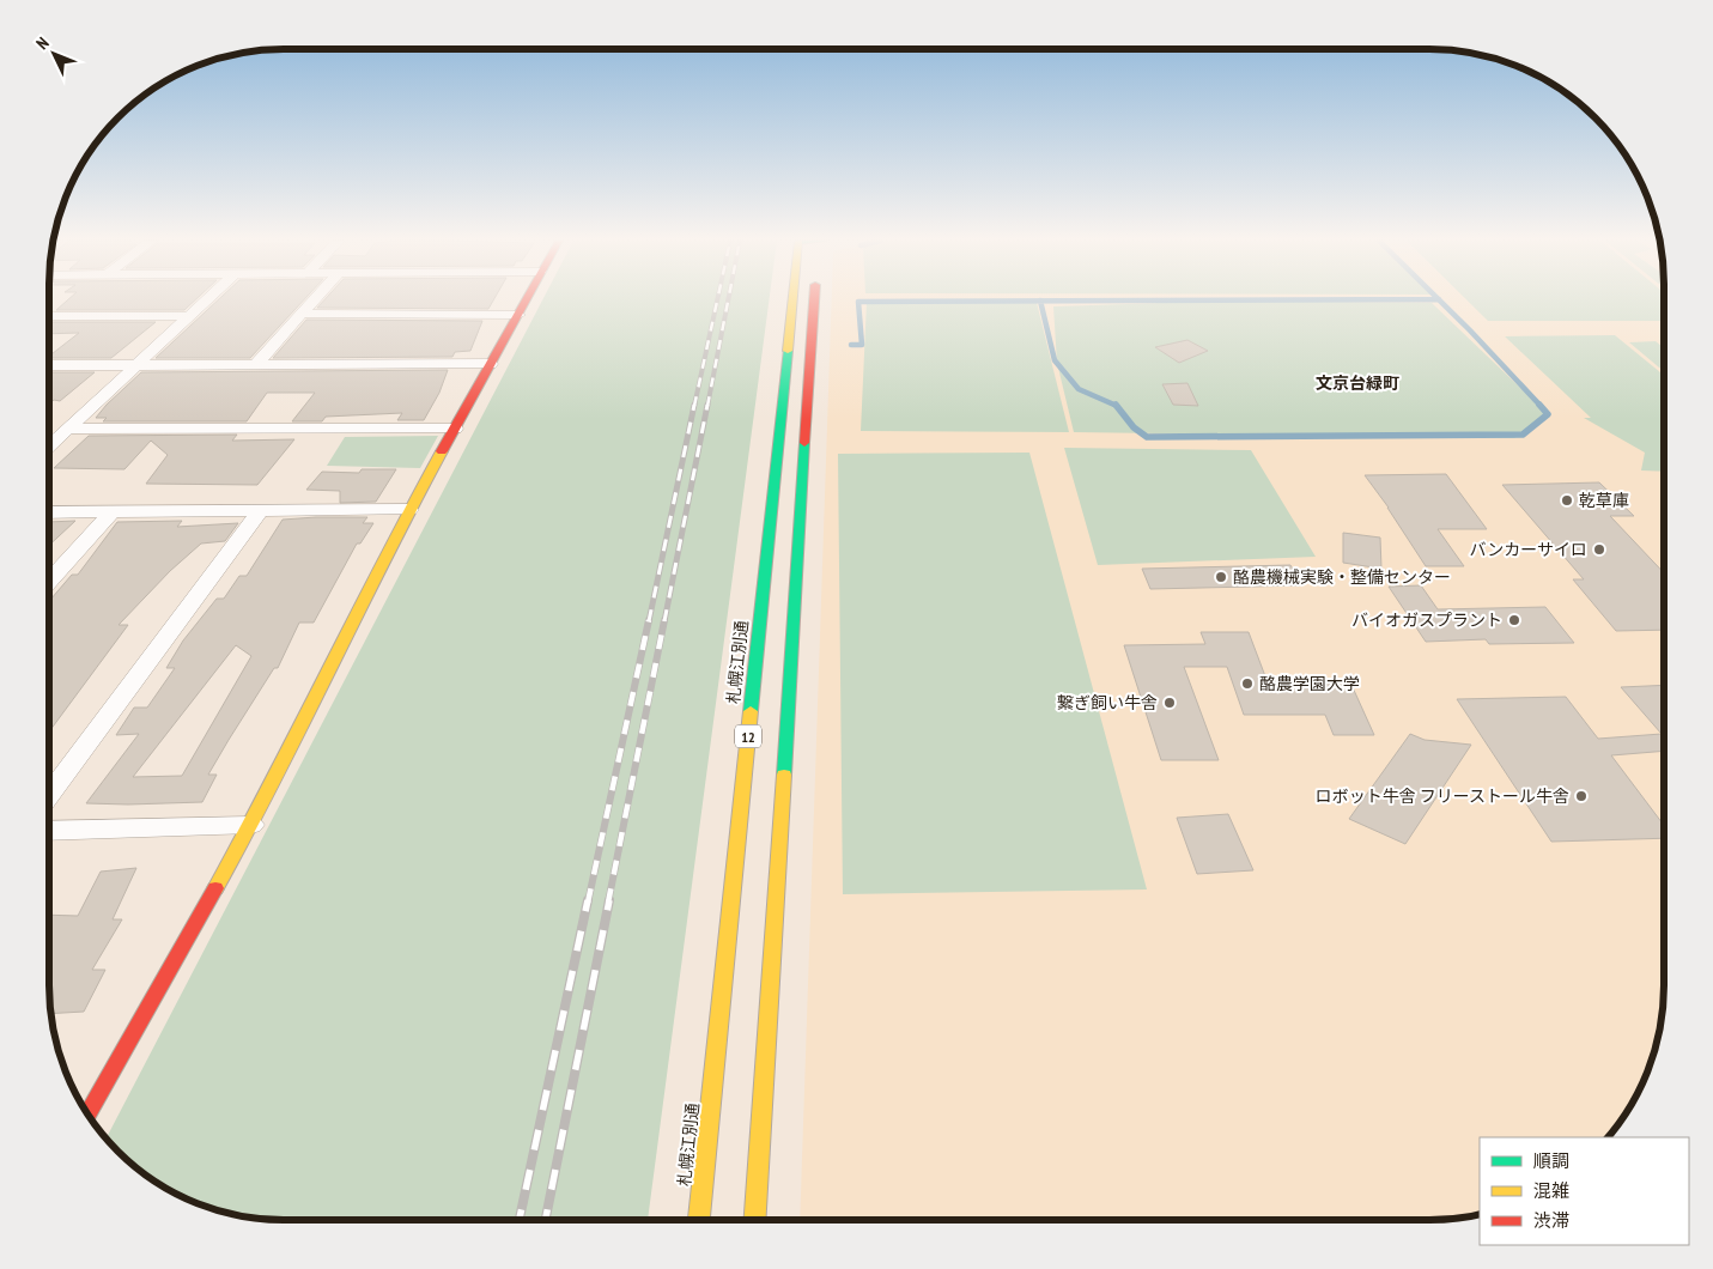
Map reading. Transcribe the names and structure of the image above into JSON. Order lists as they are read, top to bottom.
{
  "streets": {
    "main road": ["札幌江別通", "12"]
  },
  "districts": ["文京台緑町"],
  "places": [
    "乾草庫",
    "バンカーサイロ",
    "酪農機械実験・整備センター",
    "バイオガスプラント",
    "酪農学園大学",
    "繋ぎ飼い牛舎",
    "ロボット牛舎 フリーストール牛舎"
  ],
  "legend": ["順調", "混雑", "渋滞"],
  "north": "top left"
}
